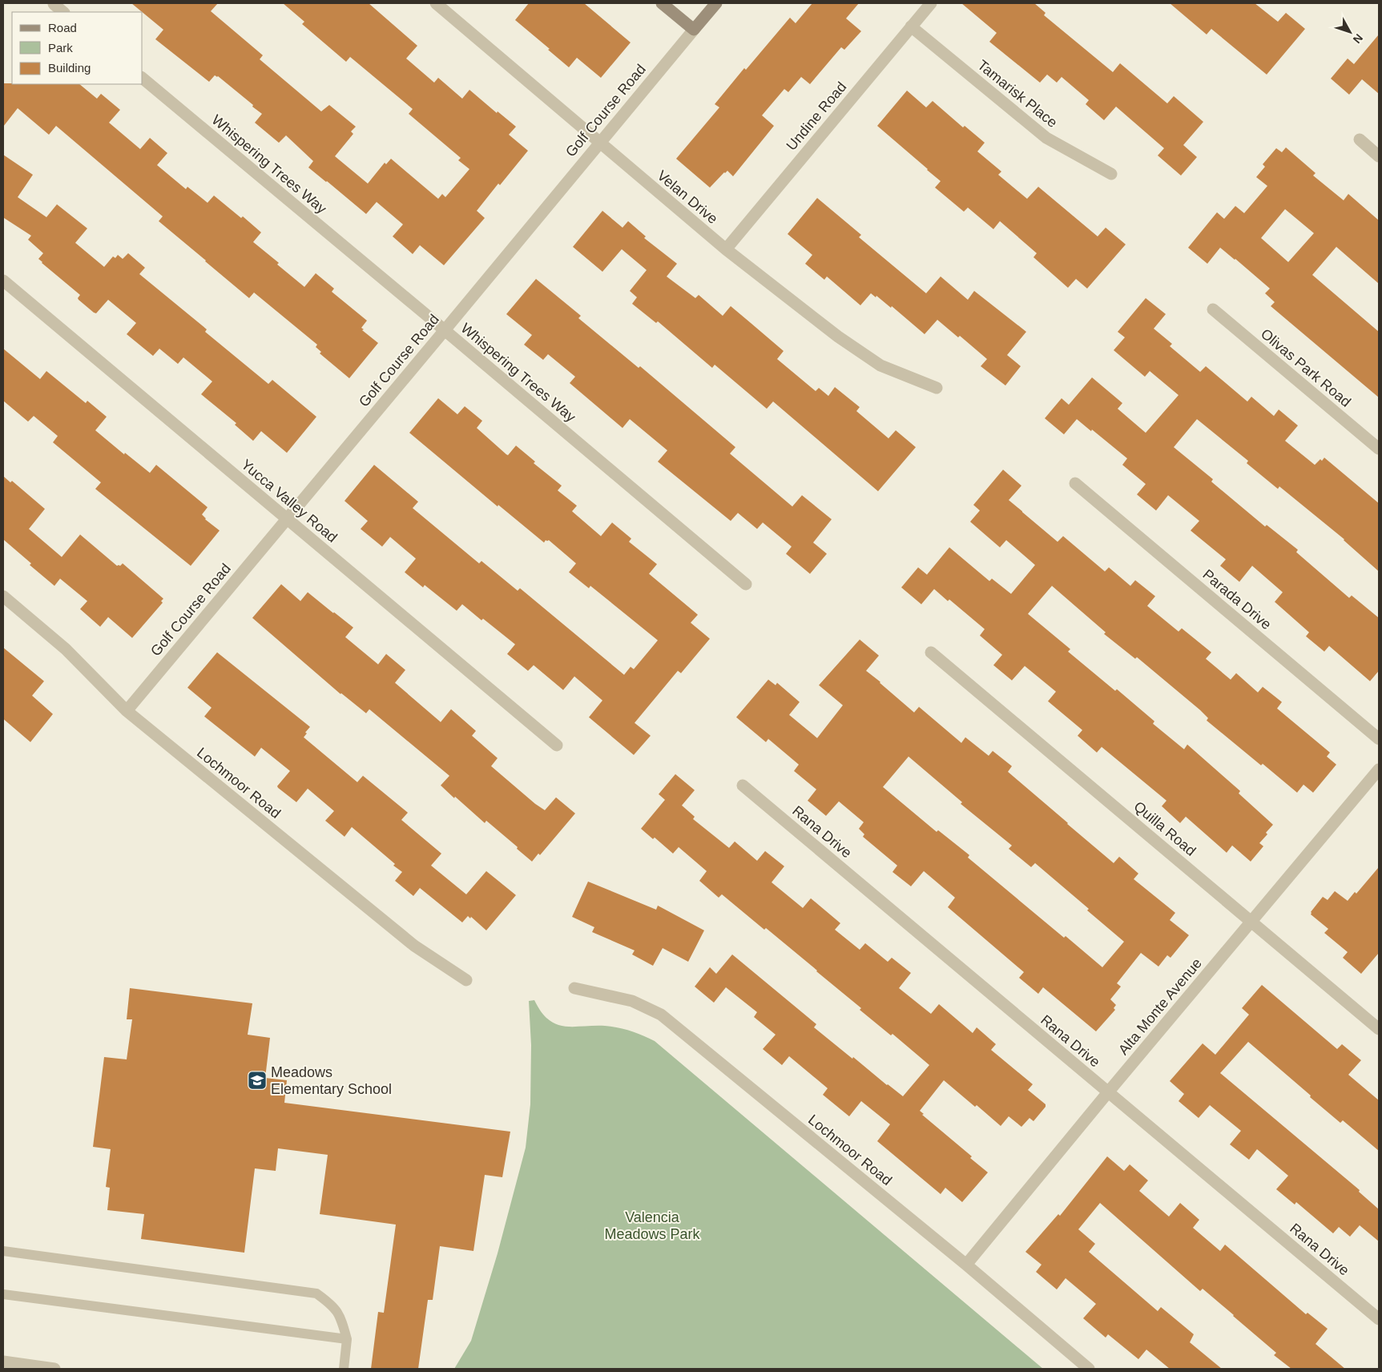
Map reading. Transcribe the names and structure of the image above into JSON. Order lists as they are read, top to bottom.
{
  "streets": {
    "street": [
      "Tamarisk Place",
      "Golf Course Road",
      "Undine Road",
      "Whispering Trees Way",
      "Velan Drive",
      "Olivas Park Road",
      "Yucca Valley Road",
      "Parada Drive",
      "Lochmoor Road",
      "Quilla Road",
      "Rana Drive",
      "Alta Monte Avenue"
    ]
  },
  "crossings": [
    ["Tamarisk Place", "Undine Road"],
    ["Golf Course Road", "Whispering Trees Way"],
    ["Golf Course Road", "Velan Drive"],
    ["Golf Course Road", "Yucca Valley Road"],
    ["Golf Course Road", "Lochmoor Road"],
    ["Undine Road", "Velan Drive"],
    ["Lochmoor Road", "Alta Monte Avenue"],
    ["Quilla Road", "Alta Monte Avenue"],
    ["Rana Drive", "Alta Monte Avenue"]
  ],
  "parks": ["Valencia Meadows Park"],
  "places": {
    "school or university": ["Meadows Elementary School"]
  },
  "legend": ["Road", "Park", "Building"],
  "north": "bottom right"
}
